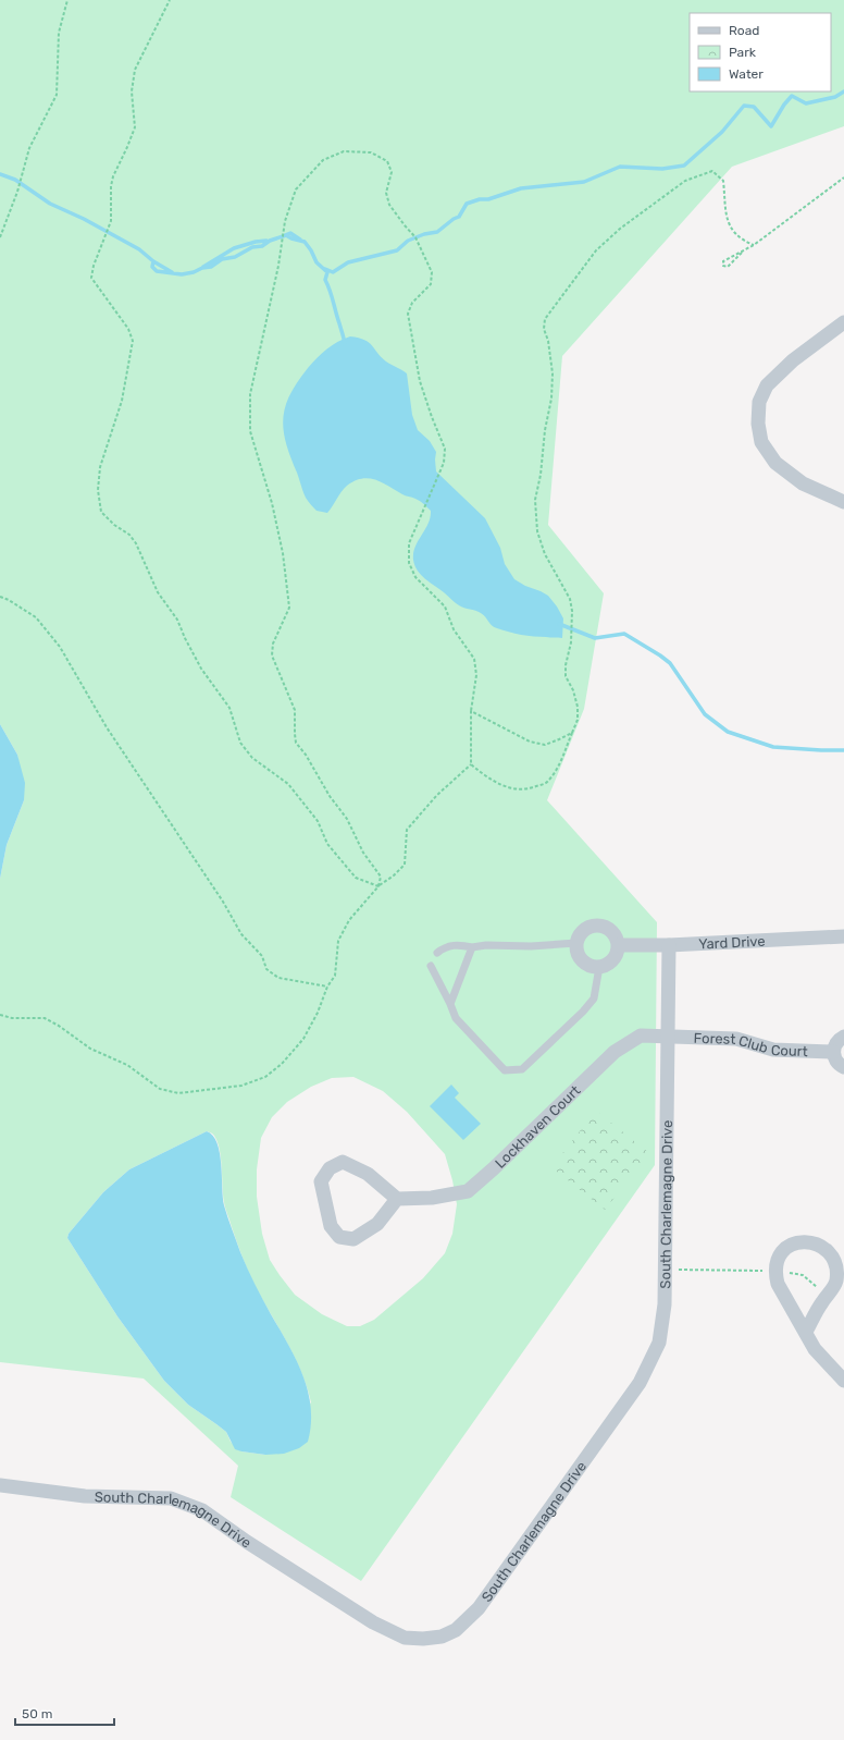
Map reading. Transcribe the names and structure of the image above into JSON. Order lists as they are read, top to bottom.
{
  "streets": {
    "street": [
      "Yard Drive",
      "Forest Club Court",
      "Lockhaven Court",
      "South Charlemagne Drive"
    ]
  },
  "crossings": [
    ["Yard Drive", "South Charlemagne Drive"],
    ["Forest Club Court", "Lockhaven Court"],
    ["Forest Club Court", "South Charlemagne Drive"],
    ["Lockhaven Court", "South Charlemagne Drive"]
  ],
  "legend": ["Road", "Park", "Water"],
  "scale_bar": "50 m"
}
